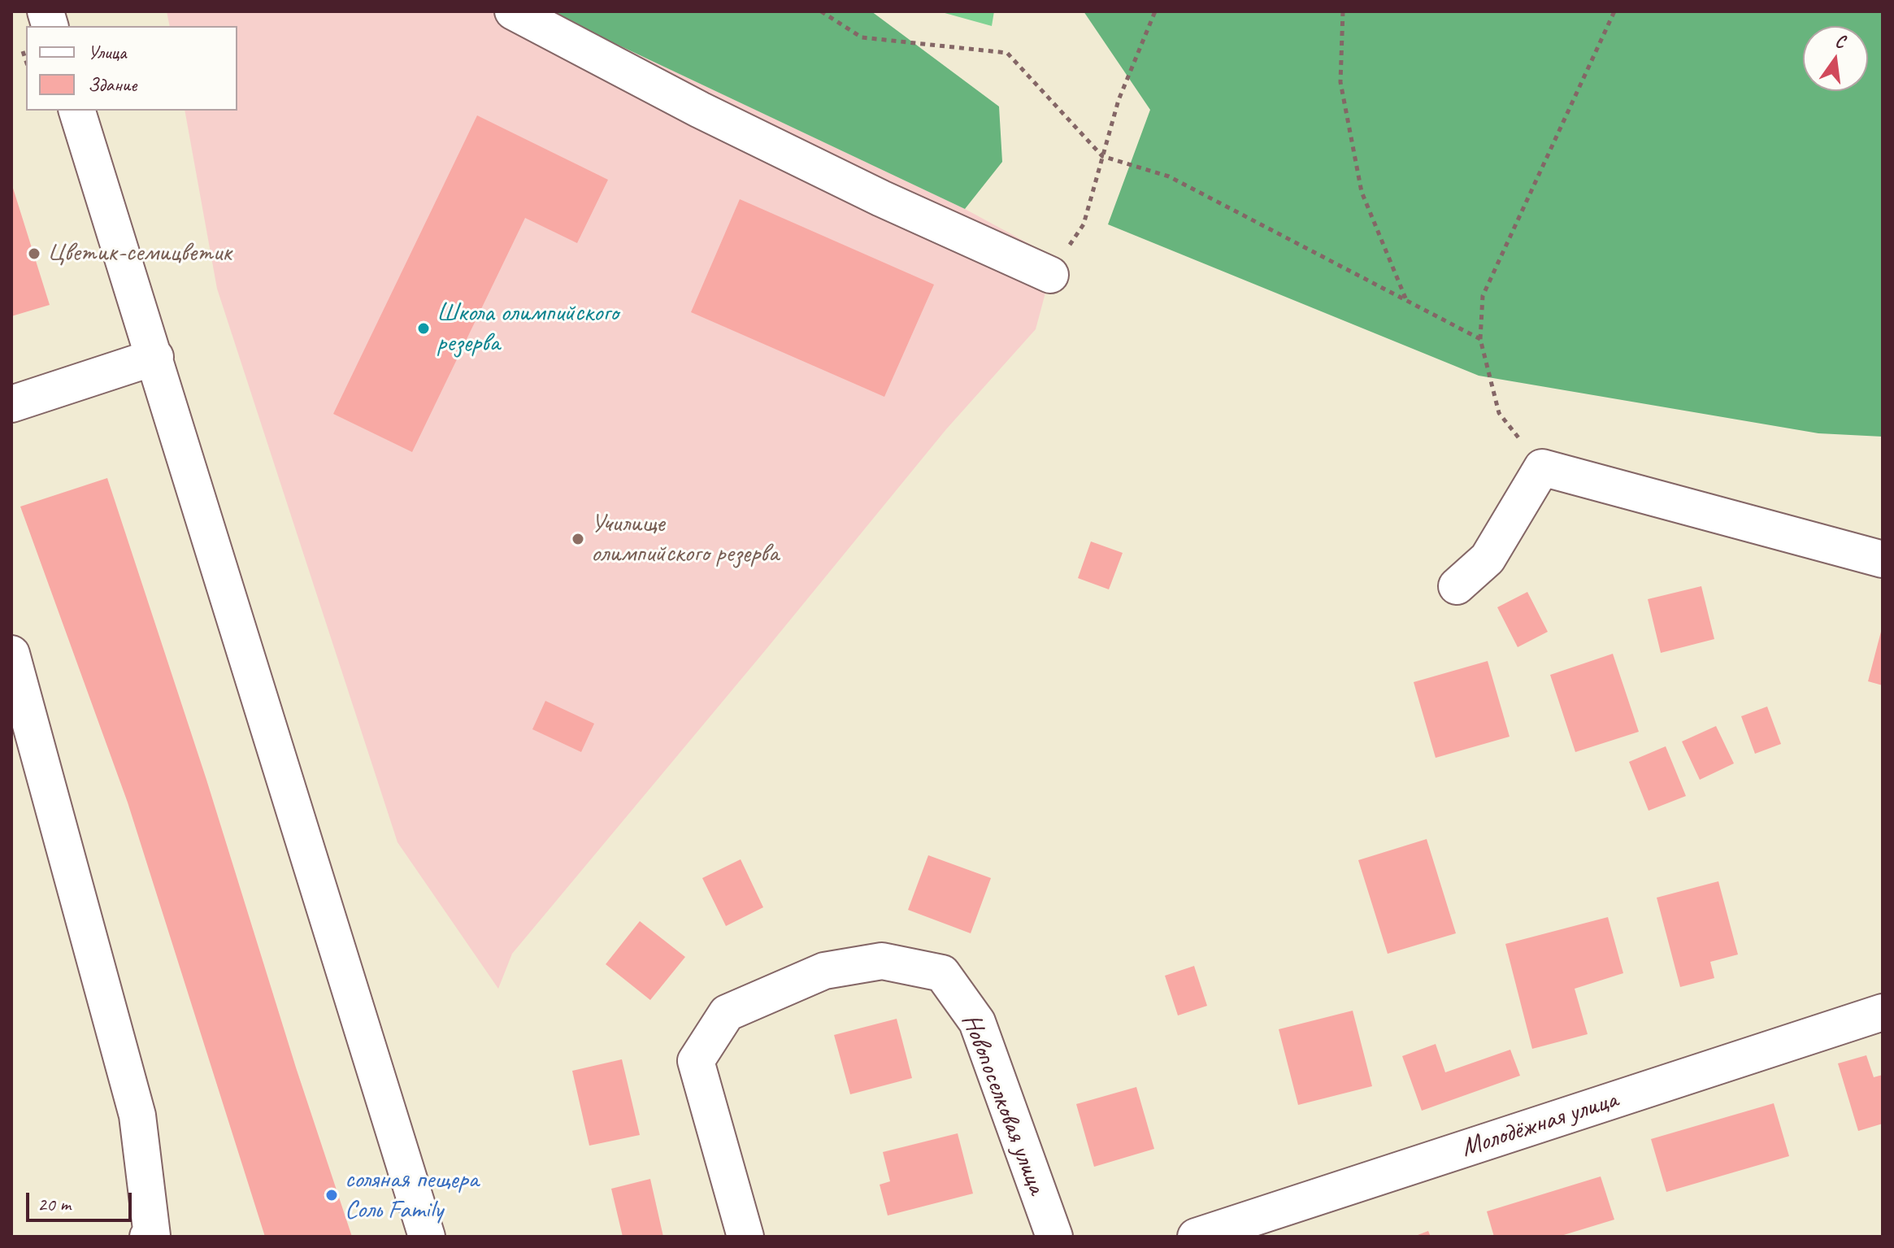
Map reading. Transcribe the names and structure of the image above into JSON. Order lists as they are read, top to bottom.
{
  "streets": {
    "street": ["Новопоселковая улица", "Молодёжная улица"]
  },
  "places": [
    "Цветик-семицветик",
    "Школа олимпийского резерва",
    "Училище олимпийского резерва",
    "соляная пещера Соль Family"
  ],
  "legend": ["Улица", "Здание"],
  "scale_bar": "20 m",
  "north": "top"
}
